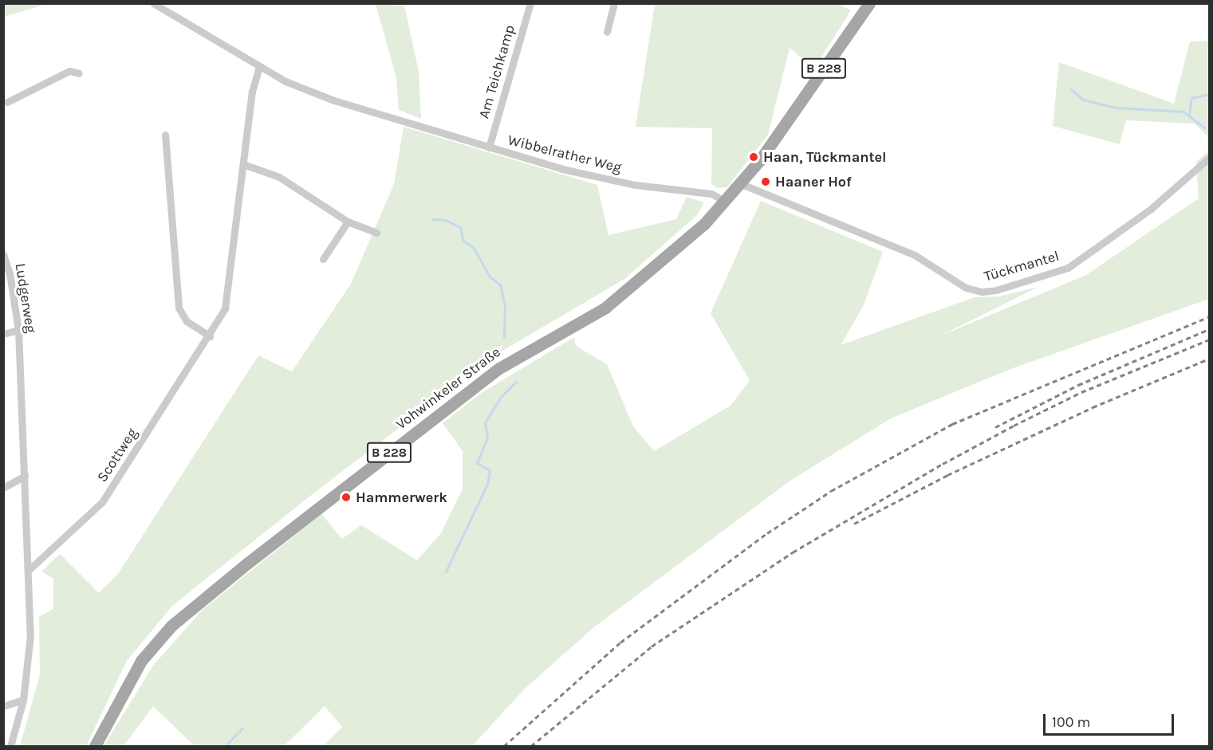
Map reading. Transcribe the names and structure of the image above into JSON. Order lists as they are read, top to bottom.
{
  "streets": {
    "main road": ["B 228", "Vohwinkeler Straße"],
    "street": [
      "Am Teichkamp",
      "Wibbelrather Weg",
      "Tückmantel",
      "Ludgerweg",
      "Scottweg"
    ]
  },
  "crossings": [
    ["B 228", "Wibbelrather Weg"],
    ["B 228", "Tückmantel"],
    ["B 228", "Vohwinkeler Straße"],
    ["Am Teichkamp", "Wibbelrather Weg"],
    ["Wibbelrather Weg", "Vohwinkeler Straße"],
    ["Wibbelrather Weg", "Scottweg"],
    ["Ludgerweg", "Scottweg"]
  ],
  "places": ["Haan, Tückmantel", "Haaner Hof", "Hammerwerk"],
  "scale_bar": "100 m"
}
